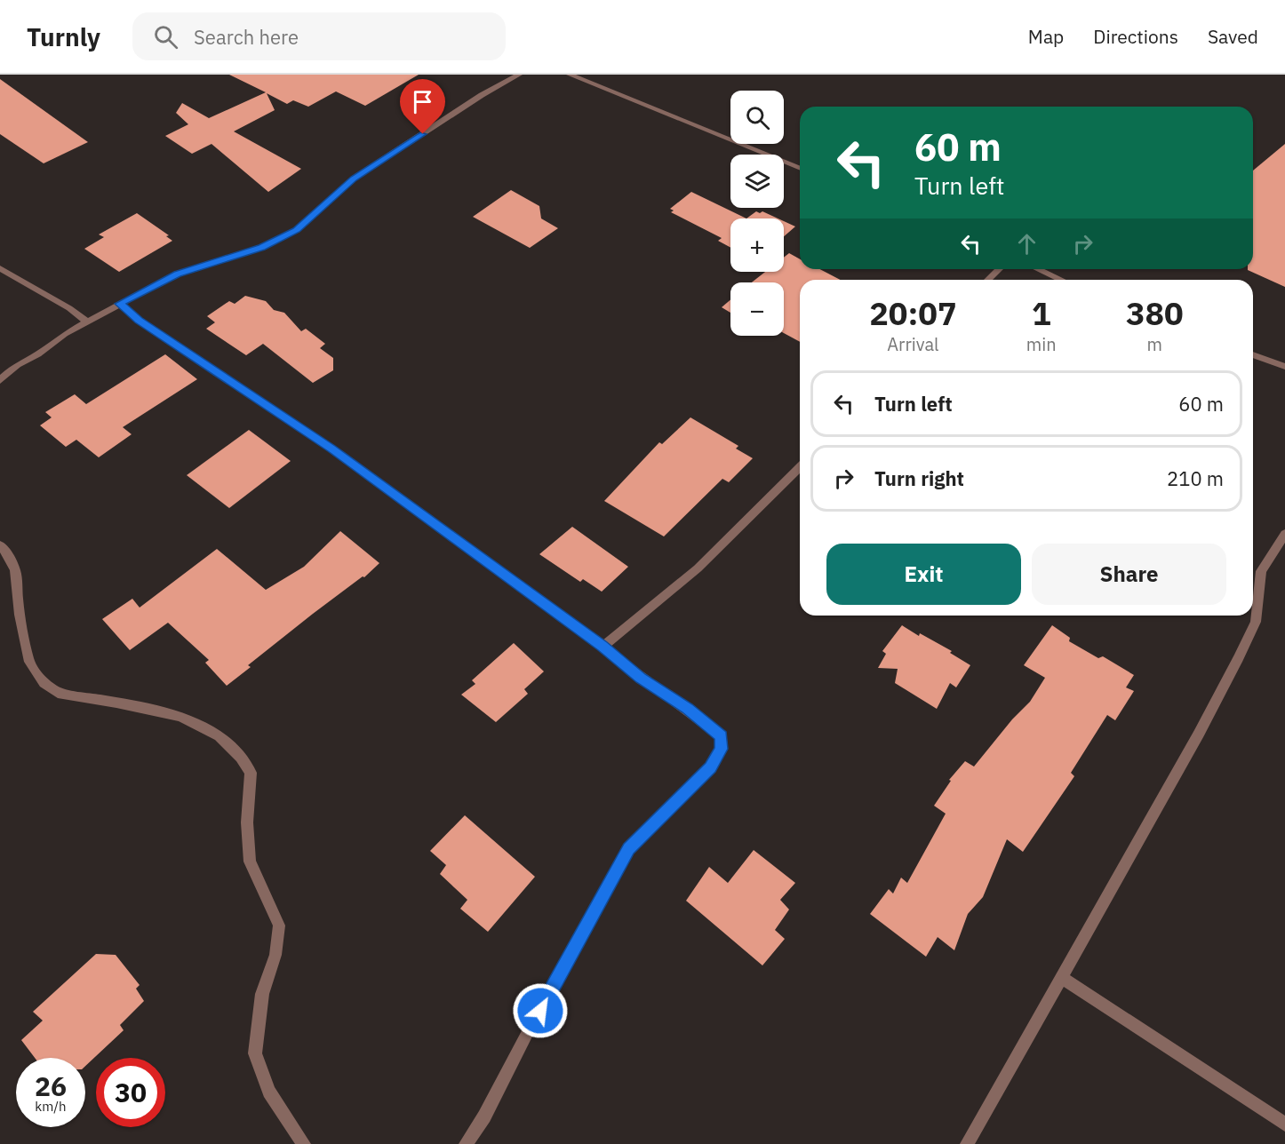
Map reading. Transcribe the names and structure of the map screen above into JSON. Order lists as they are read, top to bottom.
{
  "page": {
    "header": "Turnly",
    "search": "Search here",
    "nav": ["Map", "Directions", "Saved"],
    "map_buttons": ["+", "−"],
    "turn": ["60 m", "Turn left"],
    "eta": [
      "20:07",
      "Arrival",
      "1",
      "min",
      "380",
      "m"
    ],
    "list": [
      {
        "name": "Turn left",
        "value": "60 m"
      },
      {
        "name": "Turn right",
        "value": "210 m"
      }
    ],
    "buttons": ["Exit", "Share"],
    "speed": "26 km/h",
    "limit": "30"
  }
}
